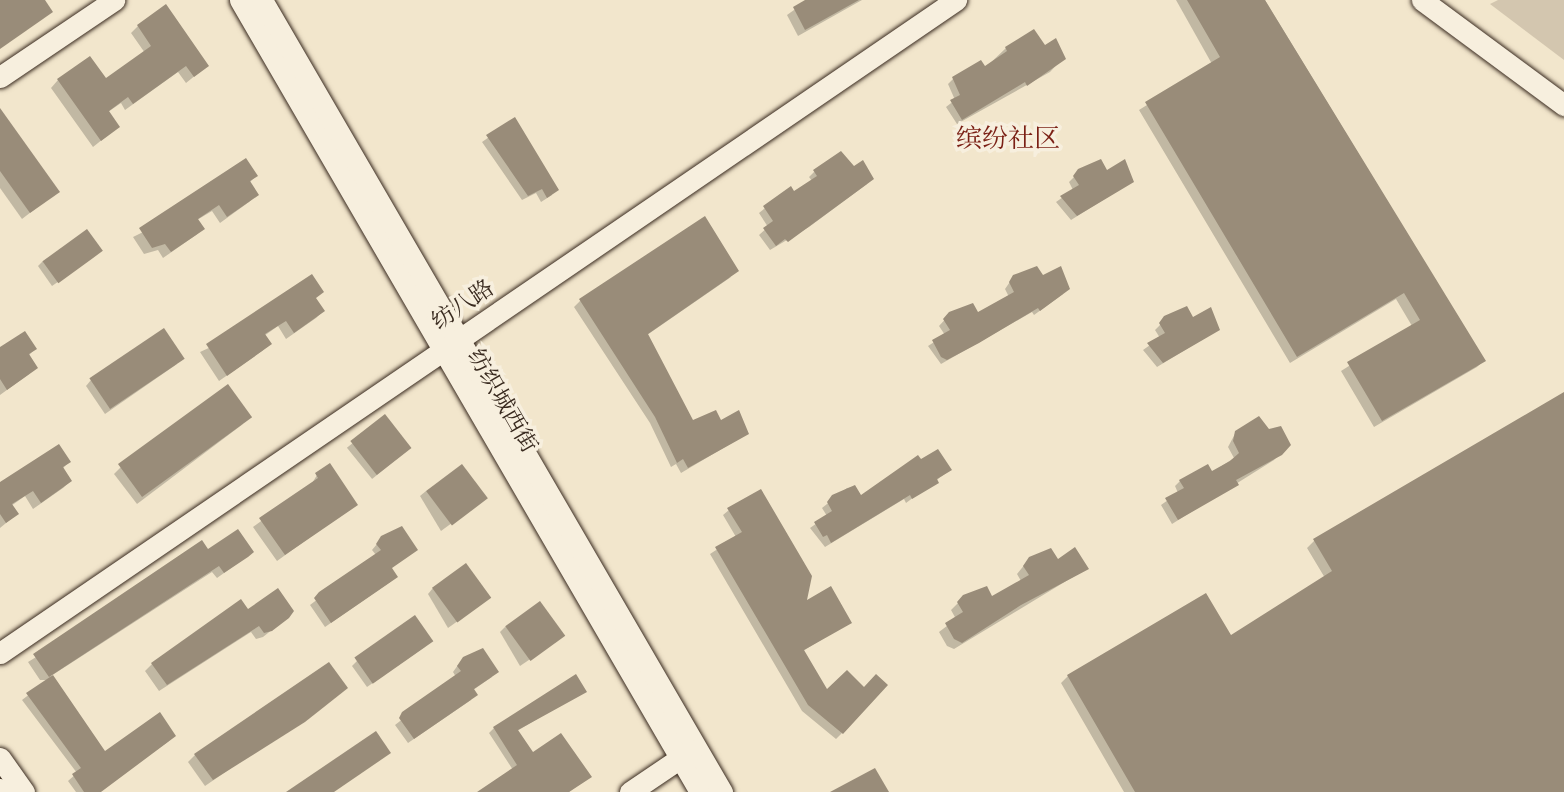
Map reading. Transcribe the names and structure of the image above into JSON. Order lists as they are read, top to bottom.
{
  "streets": {
    "street": ["纺八路", "纺织城西街"]
  },
  "crossings": [
    ["纺八路", "纺织城西街"]
  ],
  "districts": ["缤纷社区"]
}
